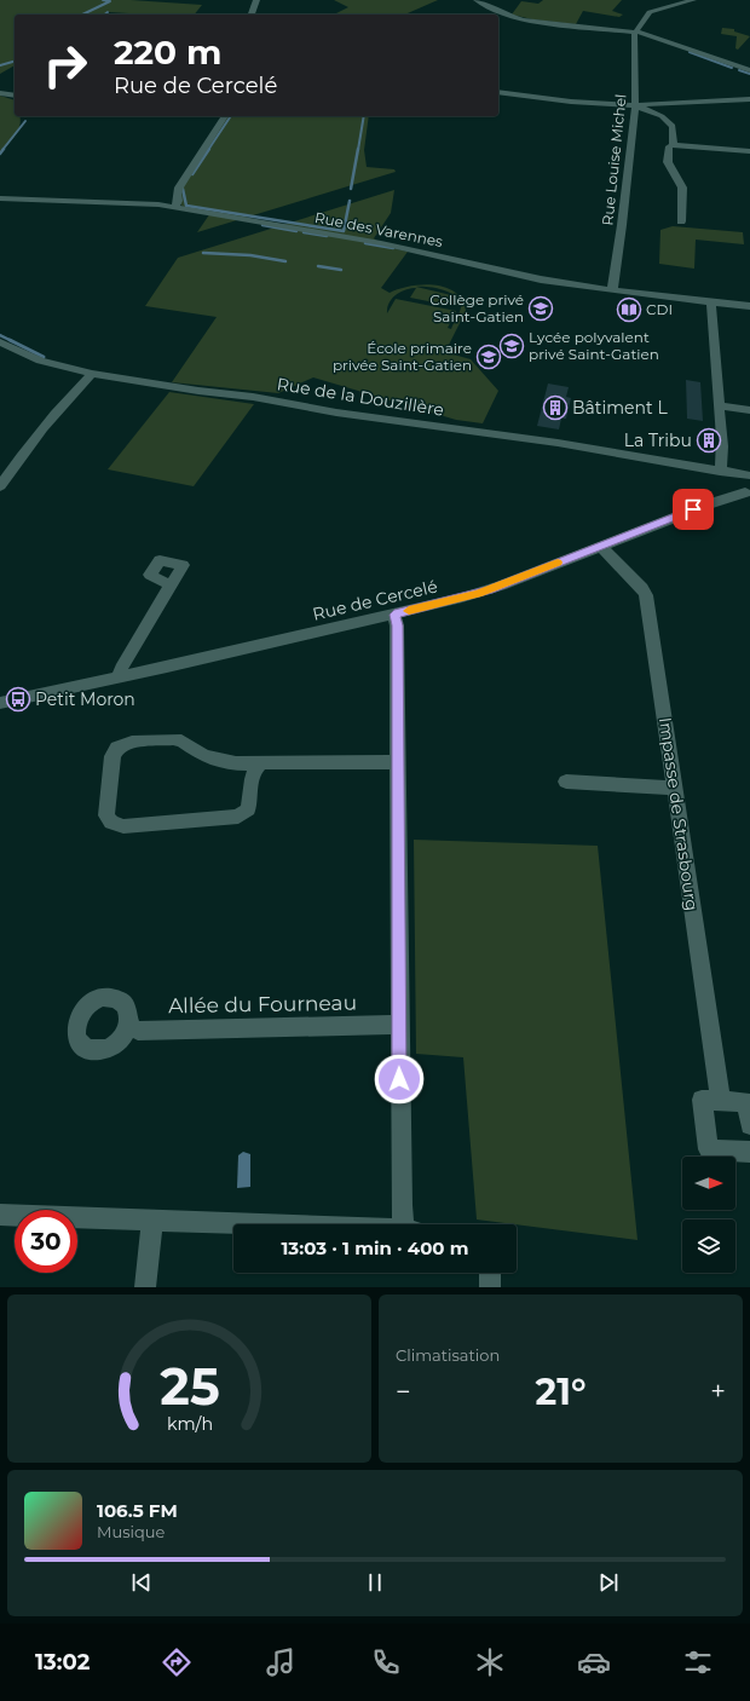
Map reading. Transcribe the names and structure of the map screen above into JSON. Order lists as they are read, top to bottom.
{
  "streets": {
    "street": [
      "Rue Louise Michel",
      "Rue des Varennes",
      "Rue de la Douzillère",
      "Rue de Cercelé",
      "Impasse de Strasbourg",
      "Allée du Fourneau"
    ]
  },
  "crossings": [
    ["Rue Louise Michel", "Rue des Varennes"],
    ["Rue de la Douzillère", "Rue de Cercelé"],
    ["Rue de Cercelé", "Impasse de Strasbourg"]
  ],
  "places": {
    "school or university": ["Collège privé Saint-Gatien", "Lycée polyvalent privé Saint-Gatien", "École primaire privée Saint-Gatien"],
    "library": ["CDI"],
    "building": ["Bâtiment L", "La Tribu"],
    "bus stop": ["Petit Moron"]
  },
  "north": "right",
  "page": {
    "turn": ["220 m", "Rue de Cercelé"],
    "limit": "30",
    "trip": "13:03 · 1 min · 400 m",
    "tile": "Climatisation",
    "heat": ["−", "21°", "+"],
    "song": ["106.5 FM", "Musique"],
    "tabs": "13:02",
    "gauge": ["25", "km/h"]
  }
}
